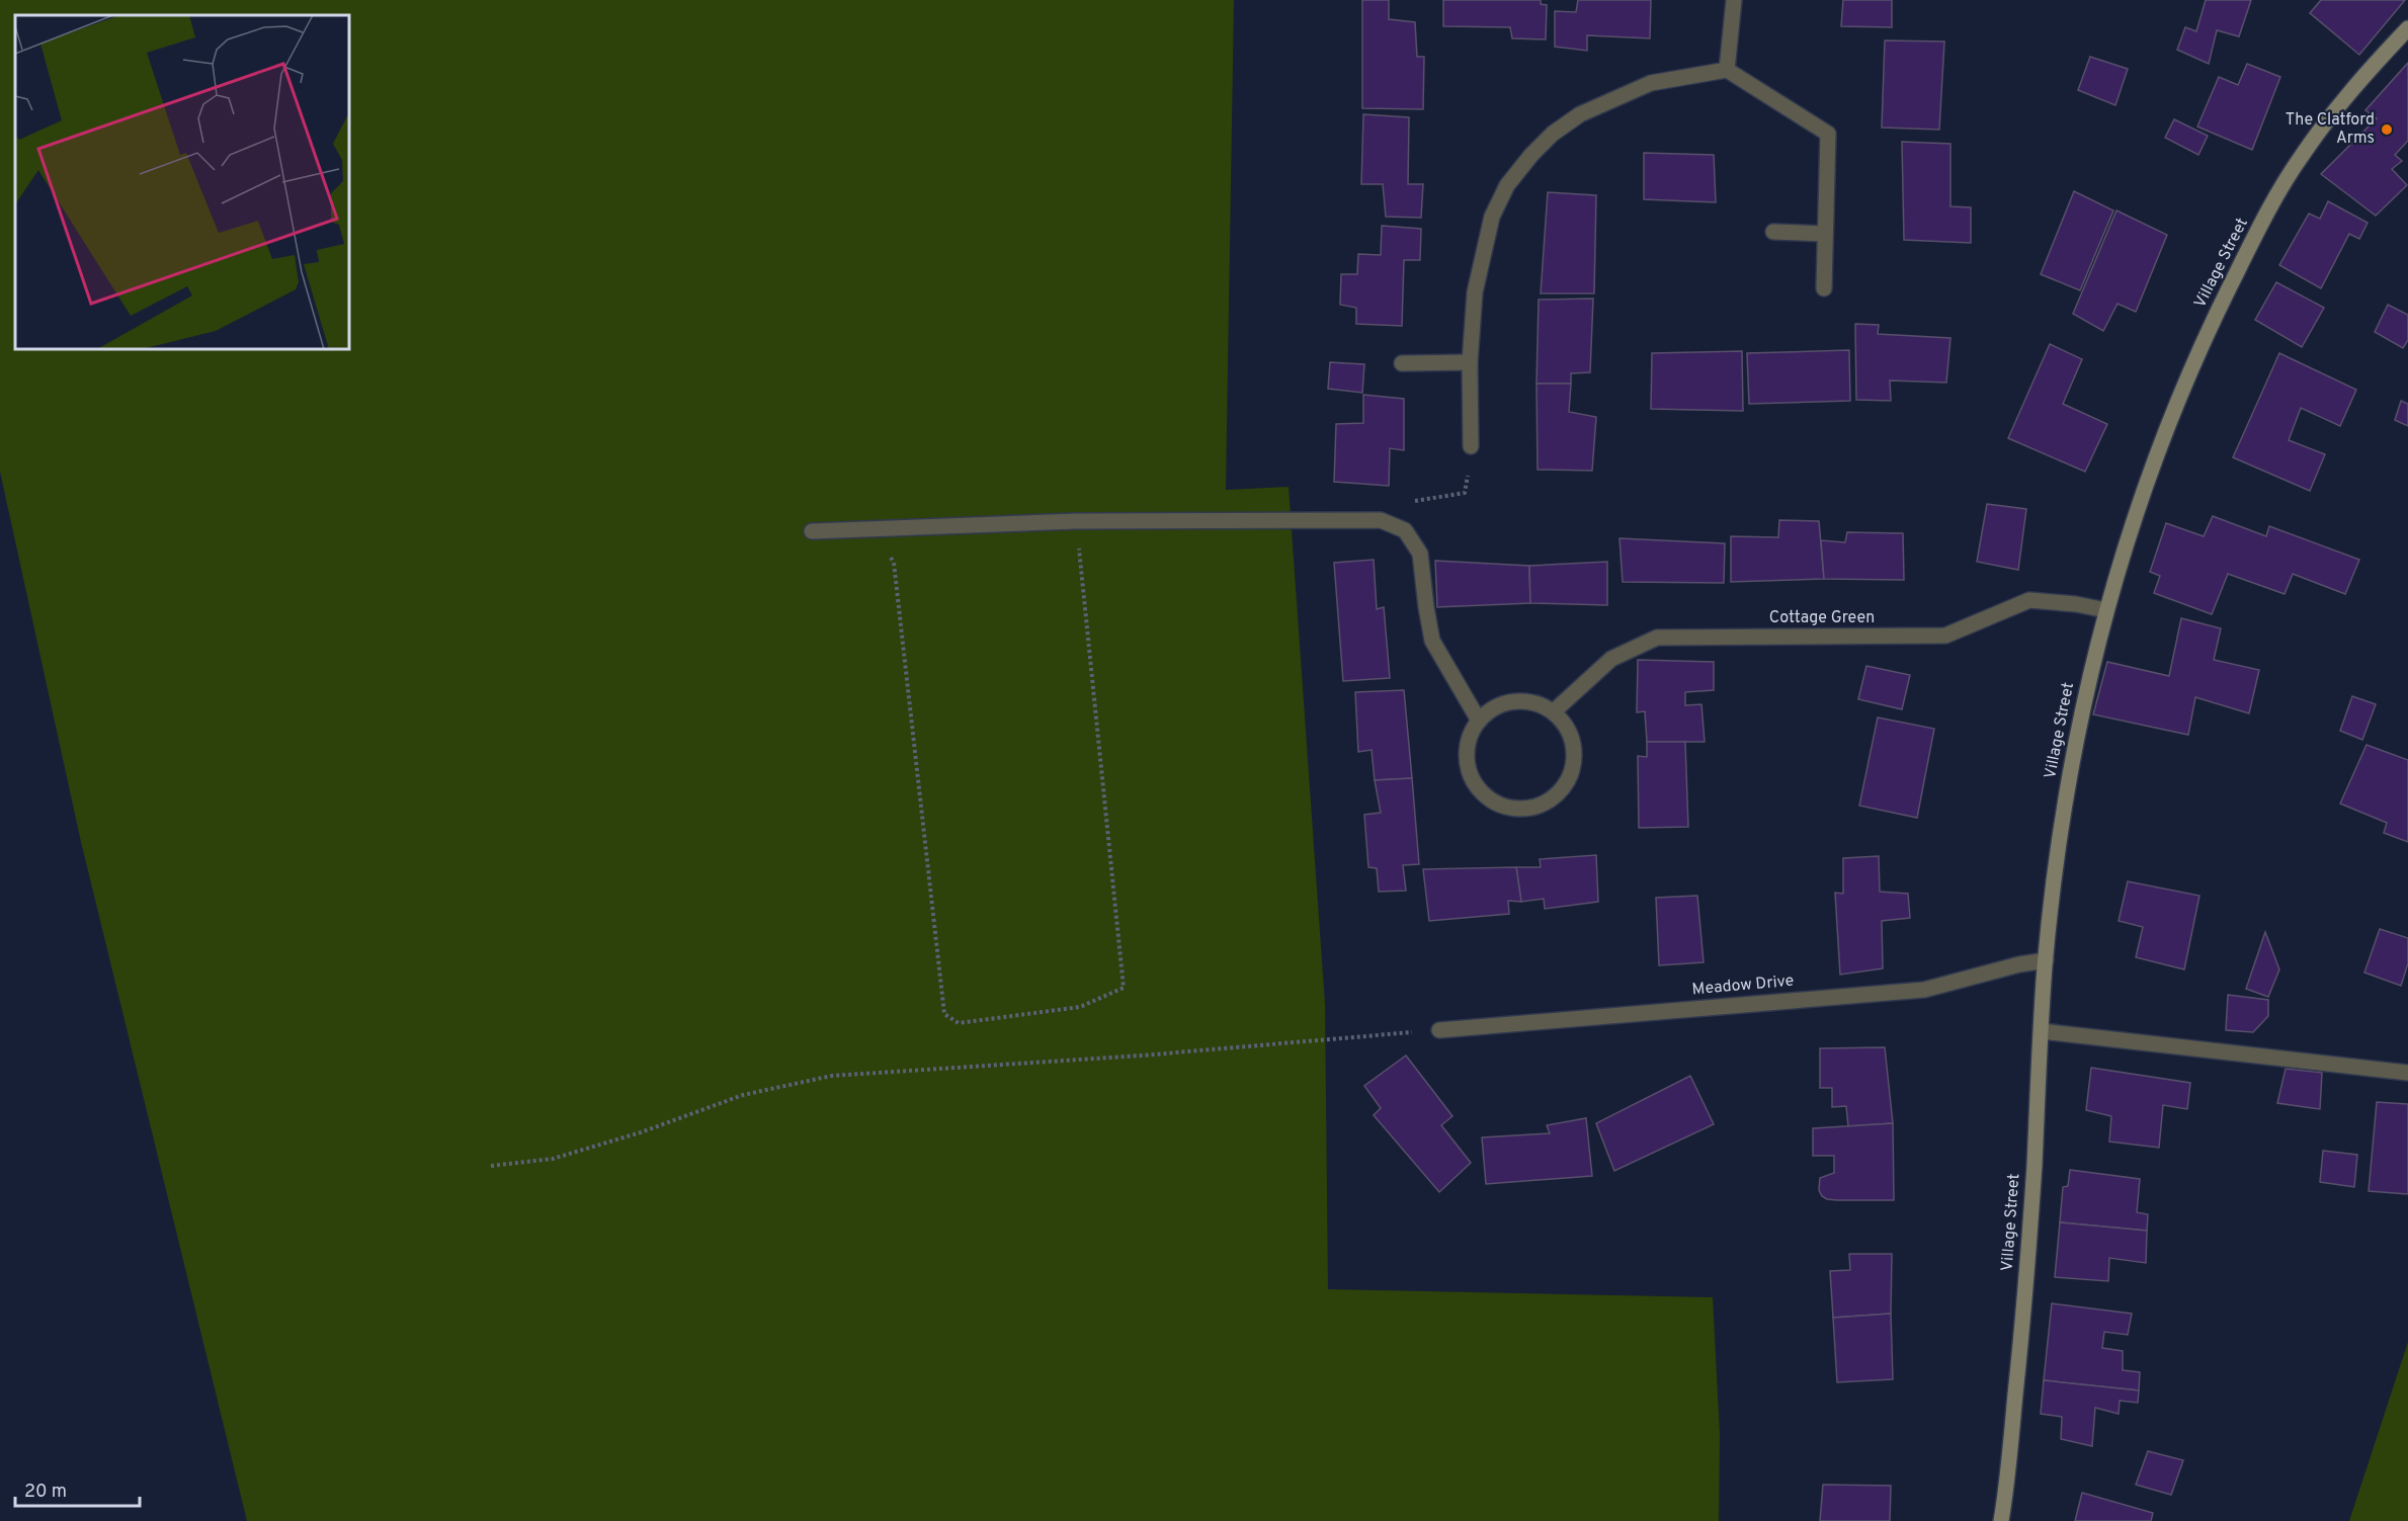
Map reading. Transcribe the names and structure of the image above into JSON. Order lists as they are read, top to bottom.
{
  "streets": {
    "street": ["Village Street", "Cottage Green", "Meadow Drive"]
  },
  "crossings": [
    ["Village Street", "Cottage Green"],
    ["Village Street", "Meadow Drive"]
  ],
  "places": ["The Clatford Arms"],
  "scale_bar": "20 m"
}
